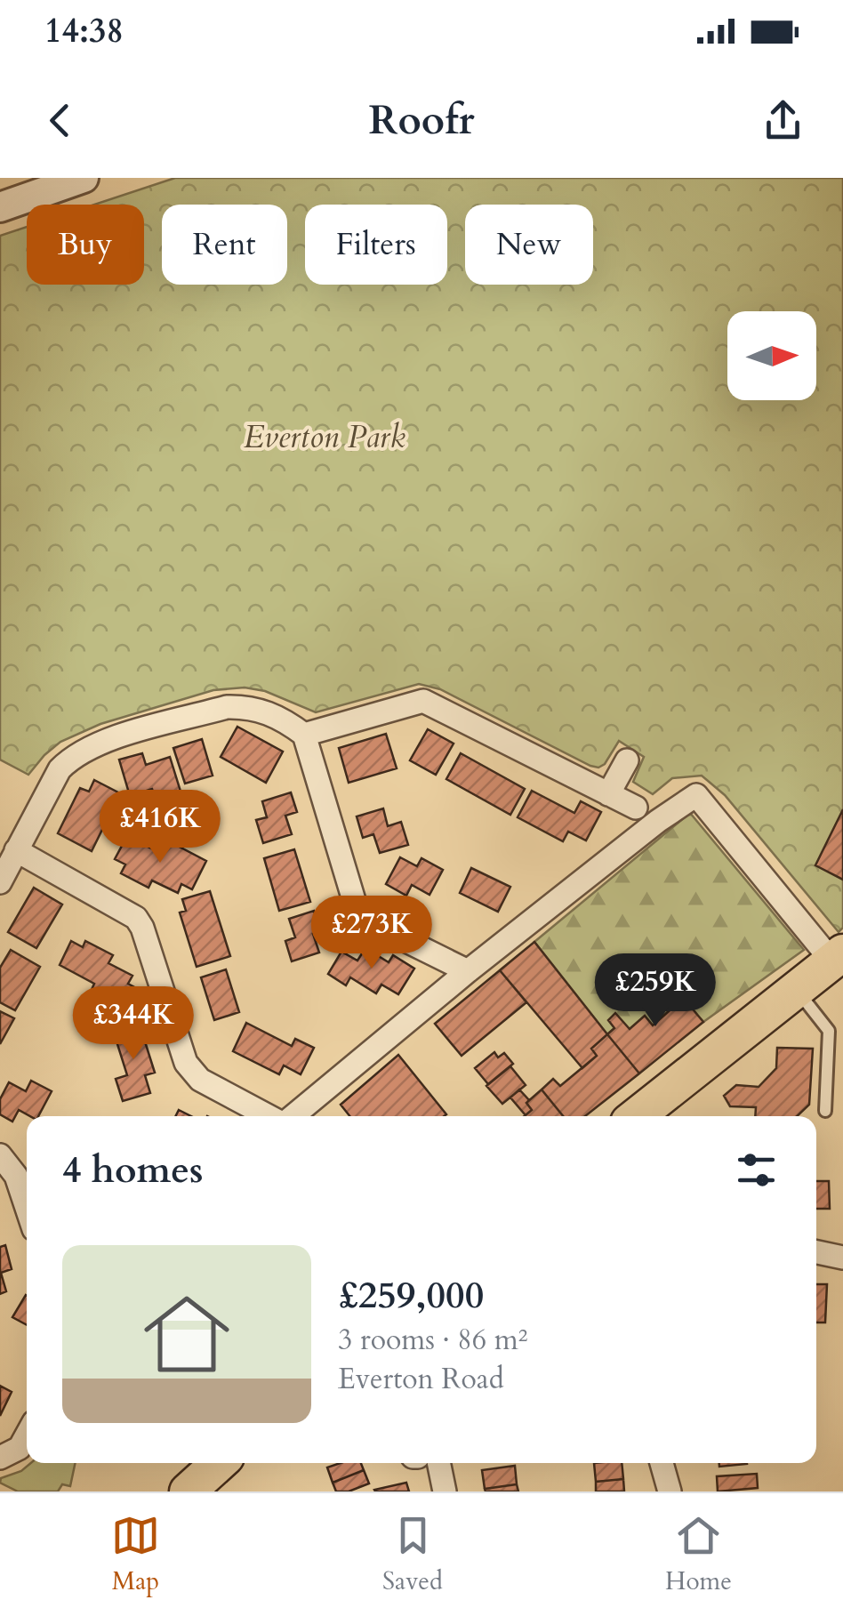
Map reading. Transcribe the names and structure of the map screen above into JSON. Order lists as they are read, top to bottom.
{
  "parks": ["Everton Park"],
  "north": "right",
  "page": {
    "status": "14:38",
    "header": "Roofr",
    "chip": [
      "Buy",
      "Rent",
      "Filters",
      "New"
    ],
    "price": [
      "£416K",
      "£273K",
      "£259K",
      "£344K"
    ],
    "heading": "4 homes",
    "list": [
      {
        "name": "£259,000",
        "note": "3 rooms · 86 m² · Everton Road"
      }
    ],
    "tabs": ["Map", "Saved", "Home"]
  }
}
